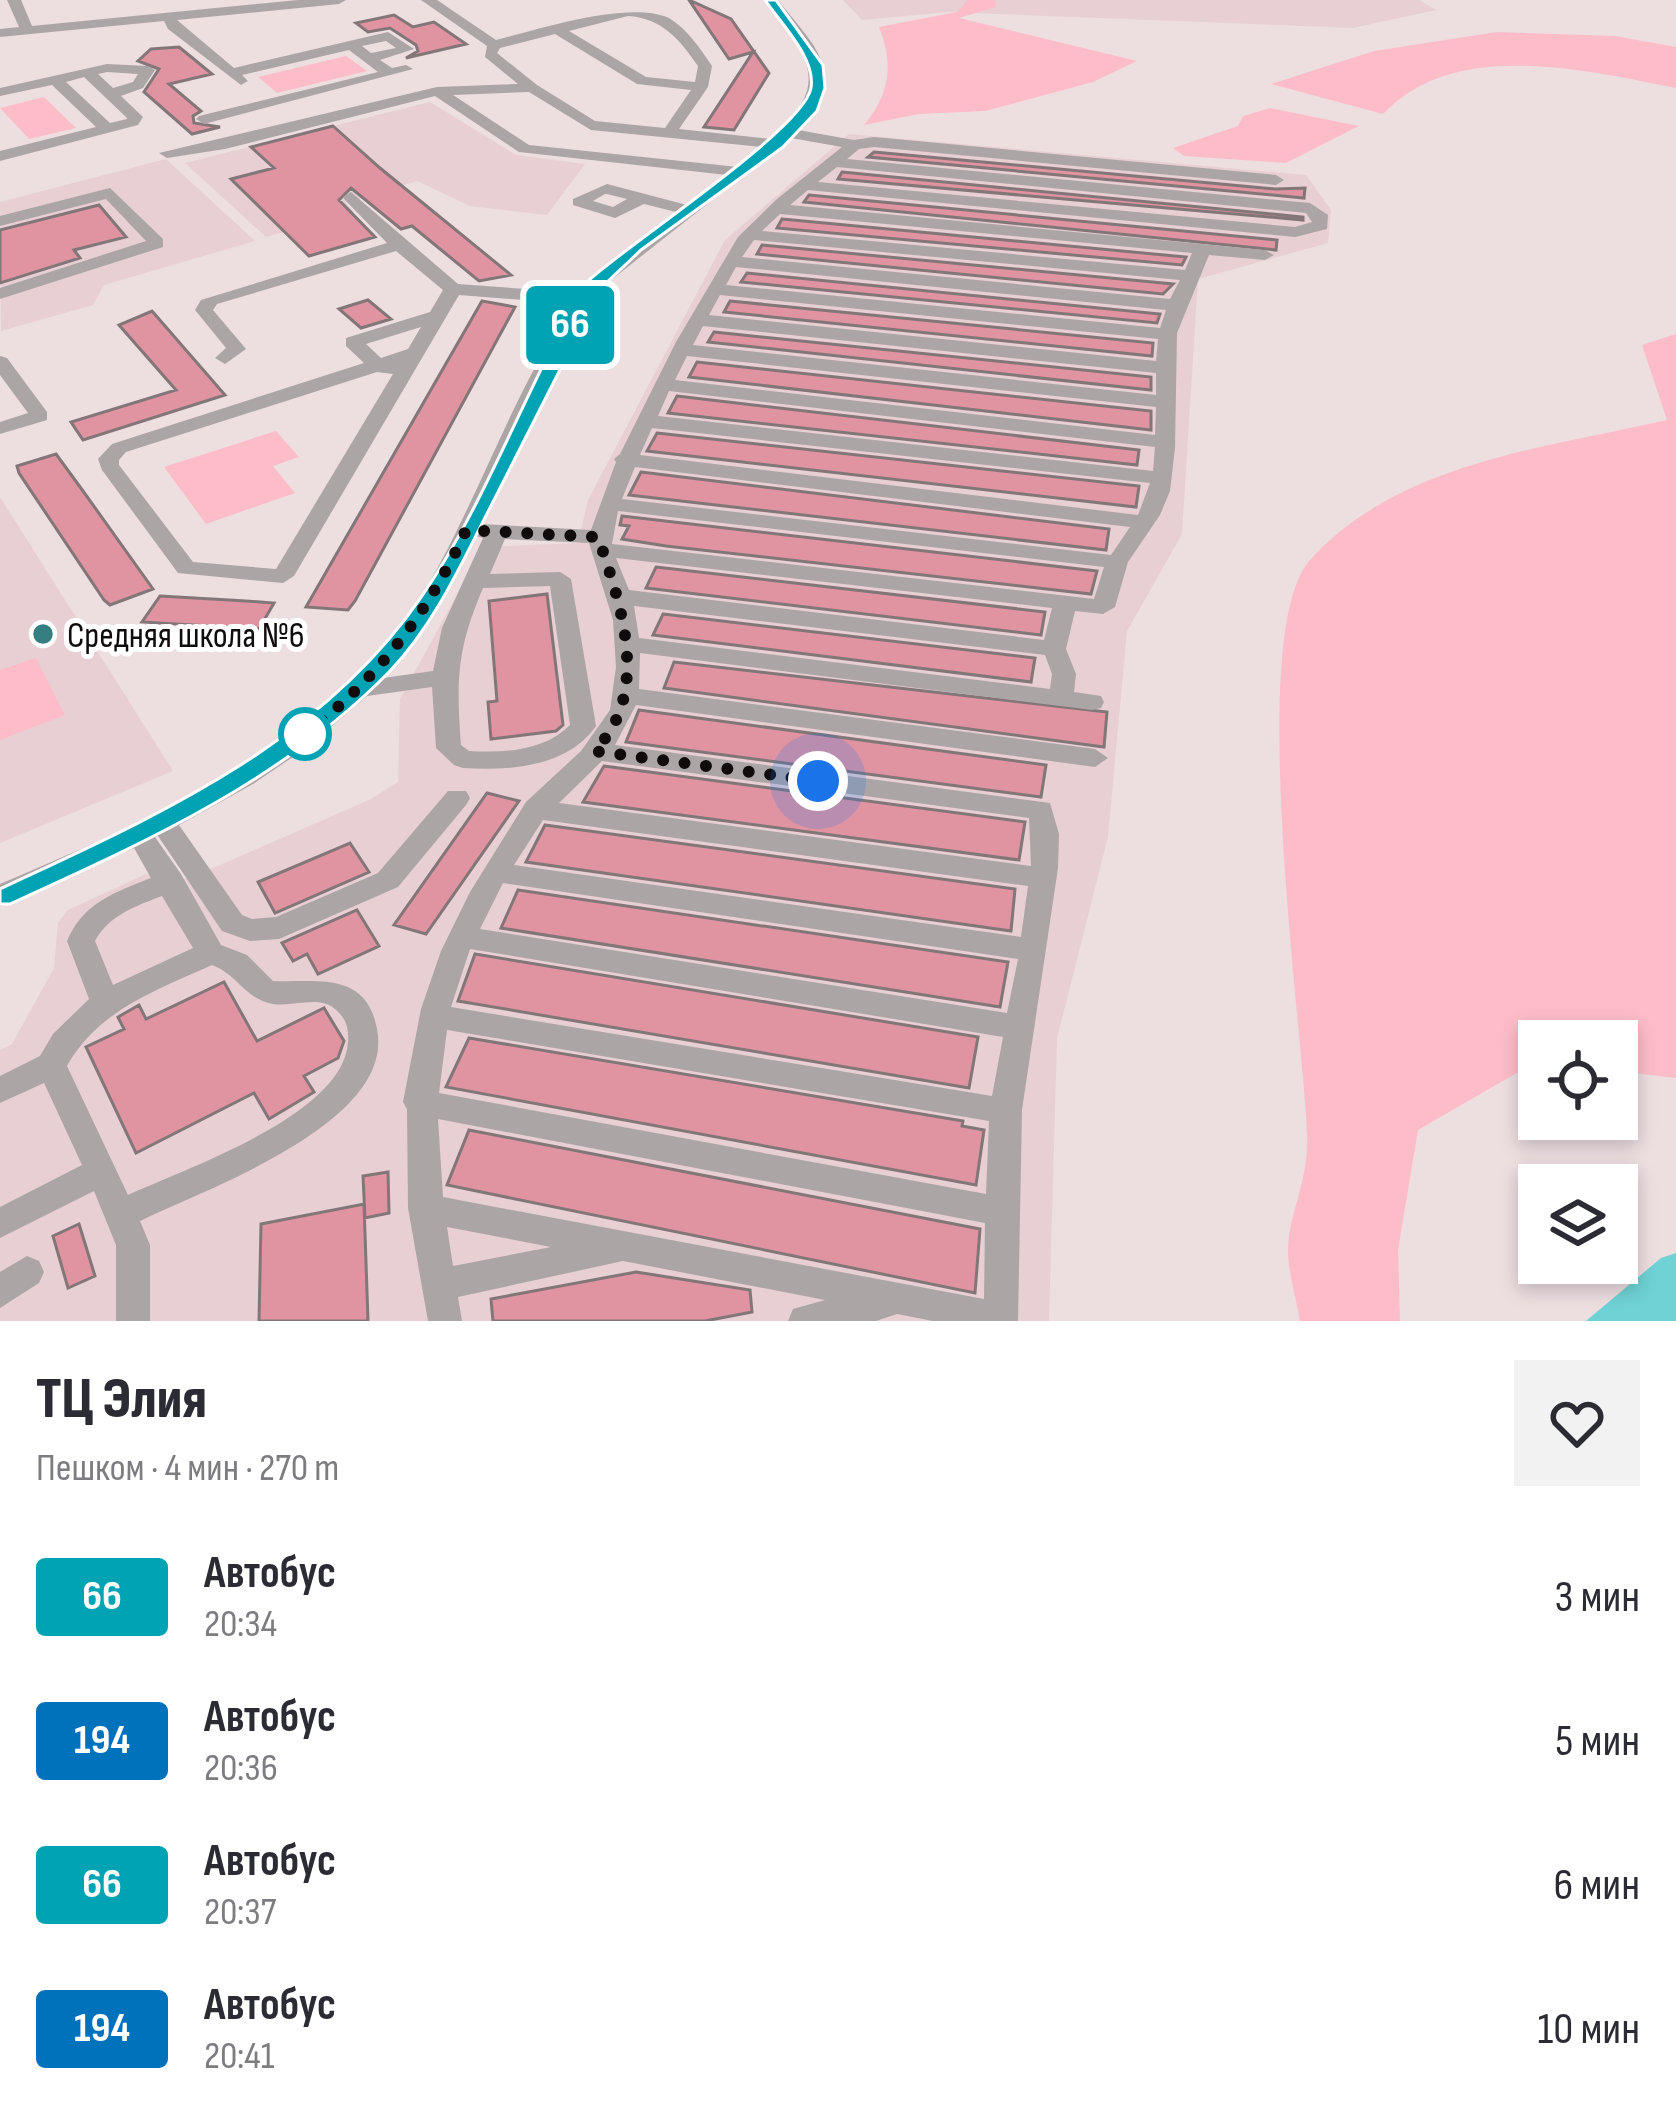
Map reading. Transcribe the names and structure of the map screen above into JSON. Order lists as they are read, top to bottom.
{
  "places": ["Средняя школа №6"],
  "lines": ["bus line 66"],
  "page": {
    "on_map": "66",
    "heading": ["ТЦ Элия", "Пешком · 4 мин · 270 m"],
    "list": [
      {
        "mark": "66",
        "name": "Автобус",
        "note": "20:34",
        "value": "3 мин"
      },
      {
        "mark": "194",
        "name": "Автобус",
        "note": "20:36",
        "value": "5 мин"
      },
      {
        "mark": "66",
        "name": "Автобус",
        "note": "20:37",
        "value": "6 мин"
      },
      {
        "mark": "194",
        "name": "Автобус",
        "note": "20:41",
        "value": "10 мин"
      }
    ]
  }
}
